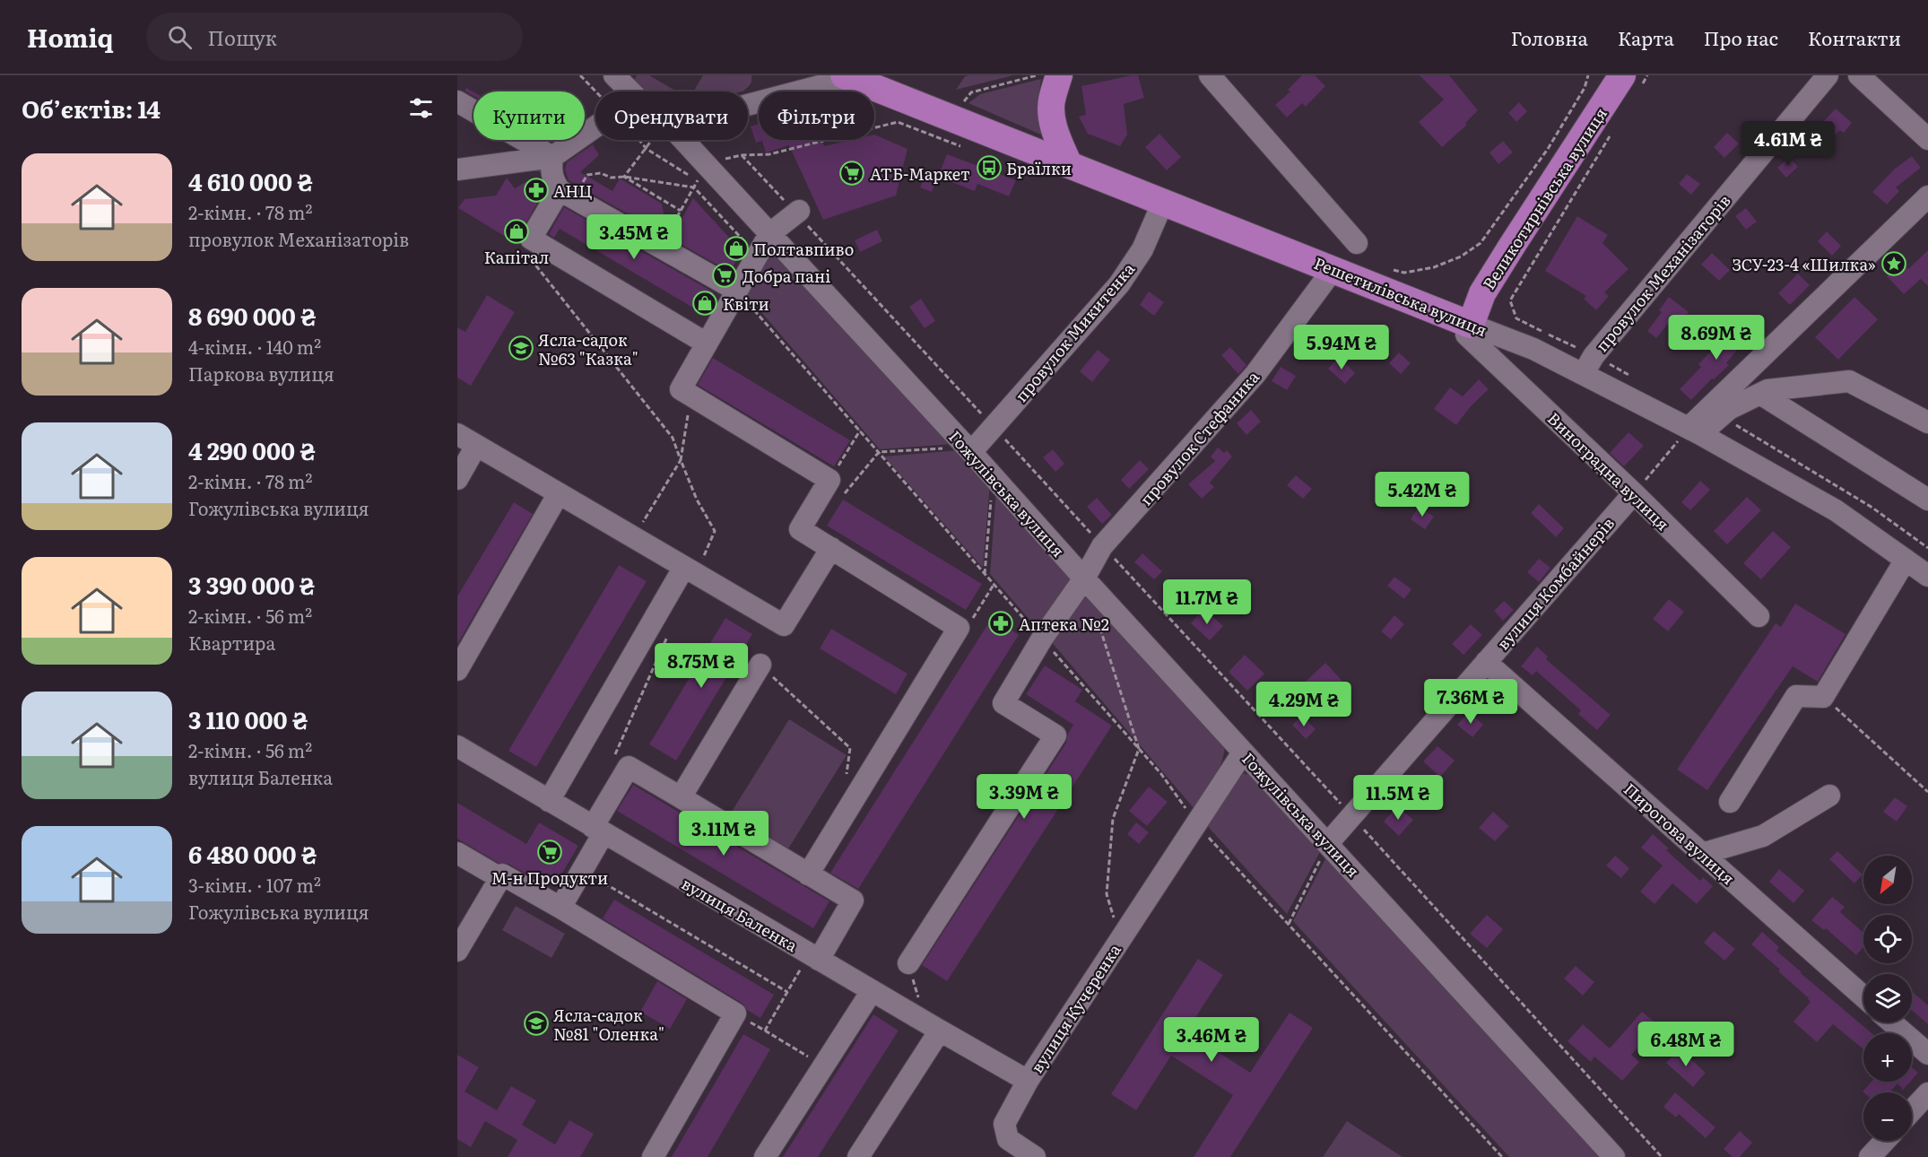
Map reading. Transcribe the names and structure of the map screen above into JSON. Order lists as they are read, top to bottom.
{
  "streets": {
    "main road": ["Великотирнівська вулиця", "Решетилівська вулиця"],
    "street": [
      "провулок Механізаторів",
      "провулок Микитенка",
      "провулок Стефаника",
      "Виноградна вулиця",
      "Гожулівська вулиця",
      "вулиця Комбайнерів",
      "Пирогова вулиця",
      "вулиця Баленка",
      "вулиця Кучеренка"
    ]
  },
  "crossings": [
    ["Великотирнівська вулиця", "Решетилівська вулиця"],
    ["Великотирнівська вулиця", "Виноградна вулиця"],
    ["провулок Механізаторів", "Решетилівська вулиця"],
    ["Решетилівська вулиця", "провулок Микитенка"],
    ["Решетилівська вулиця", "провулок Стефаника"],
    ["Решетилівська вулиця", "Виноградна вулиця"],
    ["провулок Микитенка", "Гожулівська вулиця"],
    ["провулок Стефаника", "Гожулівська вулиця"],
    ["Виноградна вулиця", "вулиця Комбайнерів"],
    ["Гожулівська вулиця", "вулиця Комбайнерів"],
    ["Гожулівська вулиця", "вулиця Кучеренка"],
    ["вулиця Комбайнерів", "Пирогова вулиця"],
    ["вулиця Баленка", "вулиця Кучеренка"]
  ],
  "places": {
    "bus stop": ["Браїлки"],
    "supermarket": ["АТБ-Маркет", "Добра пані", "М-н Продукти"],
    "pharmacy": ["АНЦ", "Аптека №2"],
    "shop": ["Капітал", "Полтавпиво", "Квіти"],
    "place": ["ЗСУ-23-4 «Шилка»"],
    "school or university": ["Ясла-садок №63 \"Казка\"", "Ясла-садок №81 \"Оленка\""]
  },
  "north": "bottom left",
  "page": {
    "header": "Homiq",
    "search": "Пошук",
    "nav": [
      "Головна",
      "Карта",
      "Про нас",
      "Контакти"
    ],
    "heading": "Об’єктів: 14",
    "chip": ["Купити", "Орендувати", "Фільтри"],
    "price": [
      "4.61M ₴",
      "3.45M ₴",
      "8.69M ₴",
      "5.94M ₴",
      "5.42M ₴",
      "11.7M ₴",
      "8.75M ₴",
      "7.36M ₴",
      "4.29M ₴",
      "3.39M ₴",
      "11.5M ₴",
      "3.11M ₴",
      "3.46M ₴",
      "6.48M ₴"
    ],
    "list": [
      {
        "name": "4 610 000 ₴",
        "note": "2-кімн. · 78 m² · провулок Механізаторів"
      },
      {
        "name": "8 690 000 ₴",
        "note": "4-кімн. · 140 m² · Паркова вулиця"
      },
      {
        "name": "4 290 000 ₴",
        "note": "2-кімн. · 78 m² · Гожулівська вулиця"
      },
      {
        "name": "3 390 000 ₴",
        "note": "2-кімн. · 56 m² · Квартира"
      },
      {
        "name": "3 110 000 ₴",
        "note": "2-кімн. · 56 m² · вулиця Баленка"
      },
      {
        "name": "6 480 000 ₴",
        "note": "3-кімн. · 107 m² · Гожулівська вулиця"
      }
    ],
    "map_buttons": ["+", "−"]
  }
}
